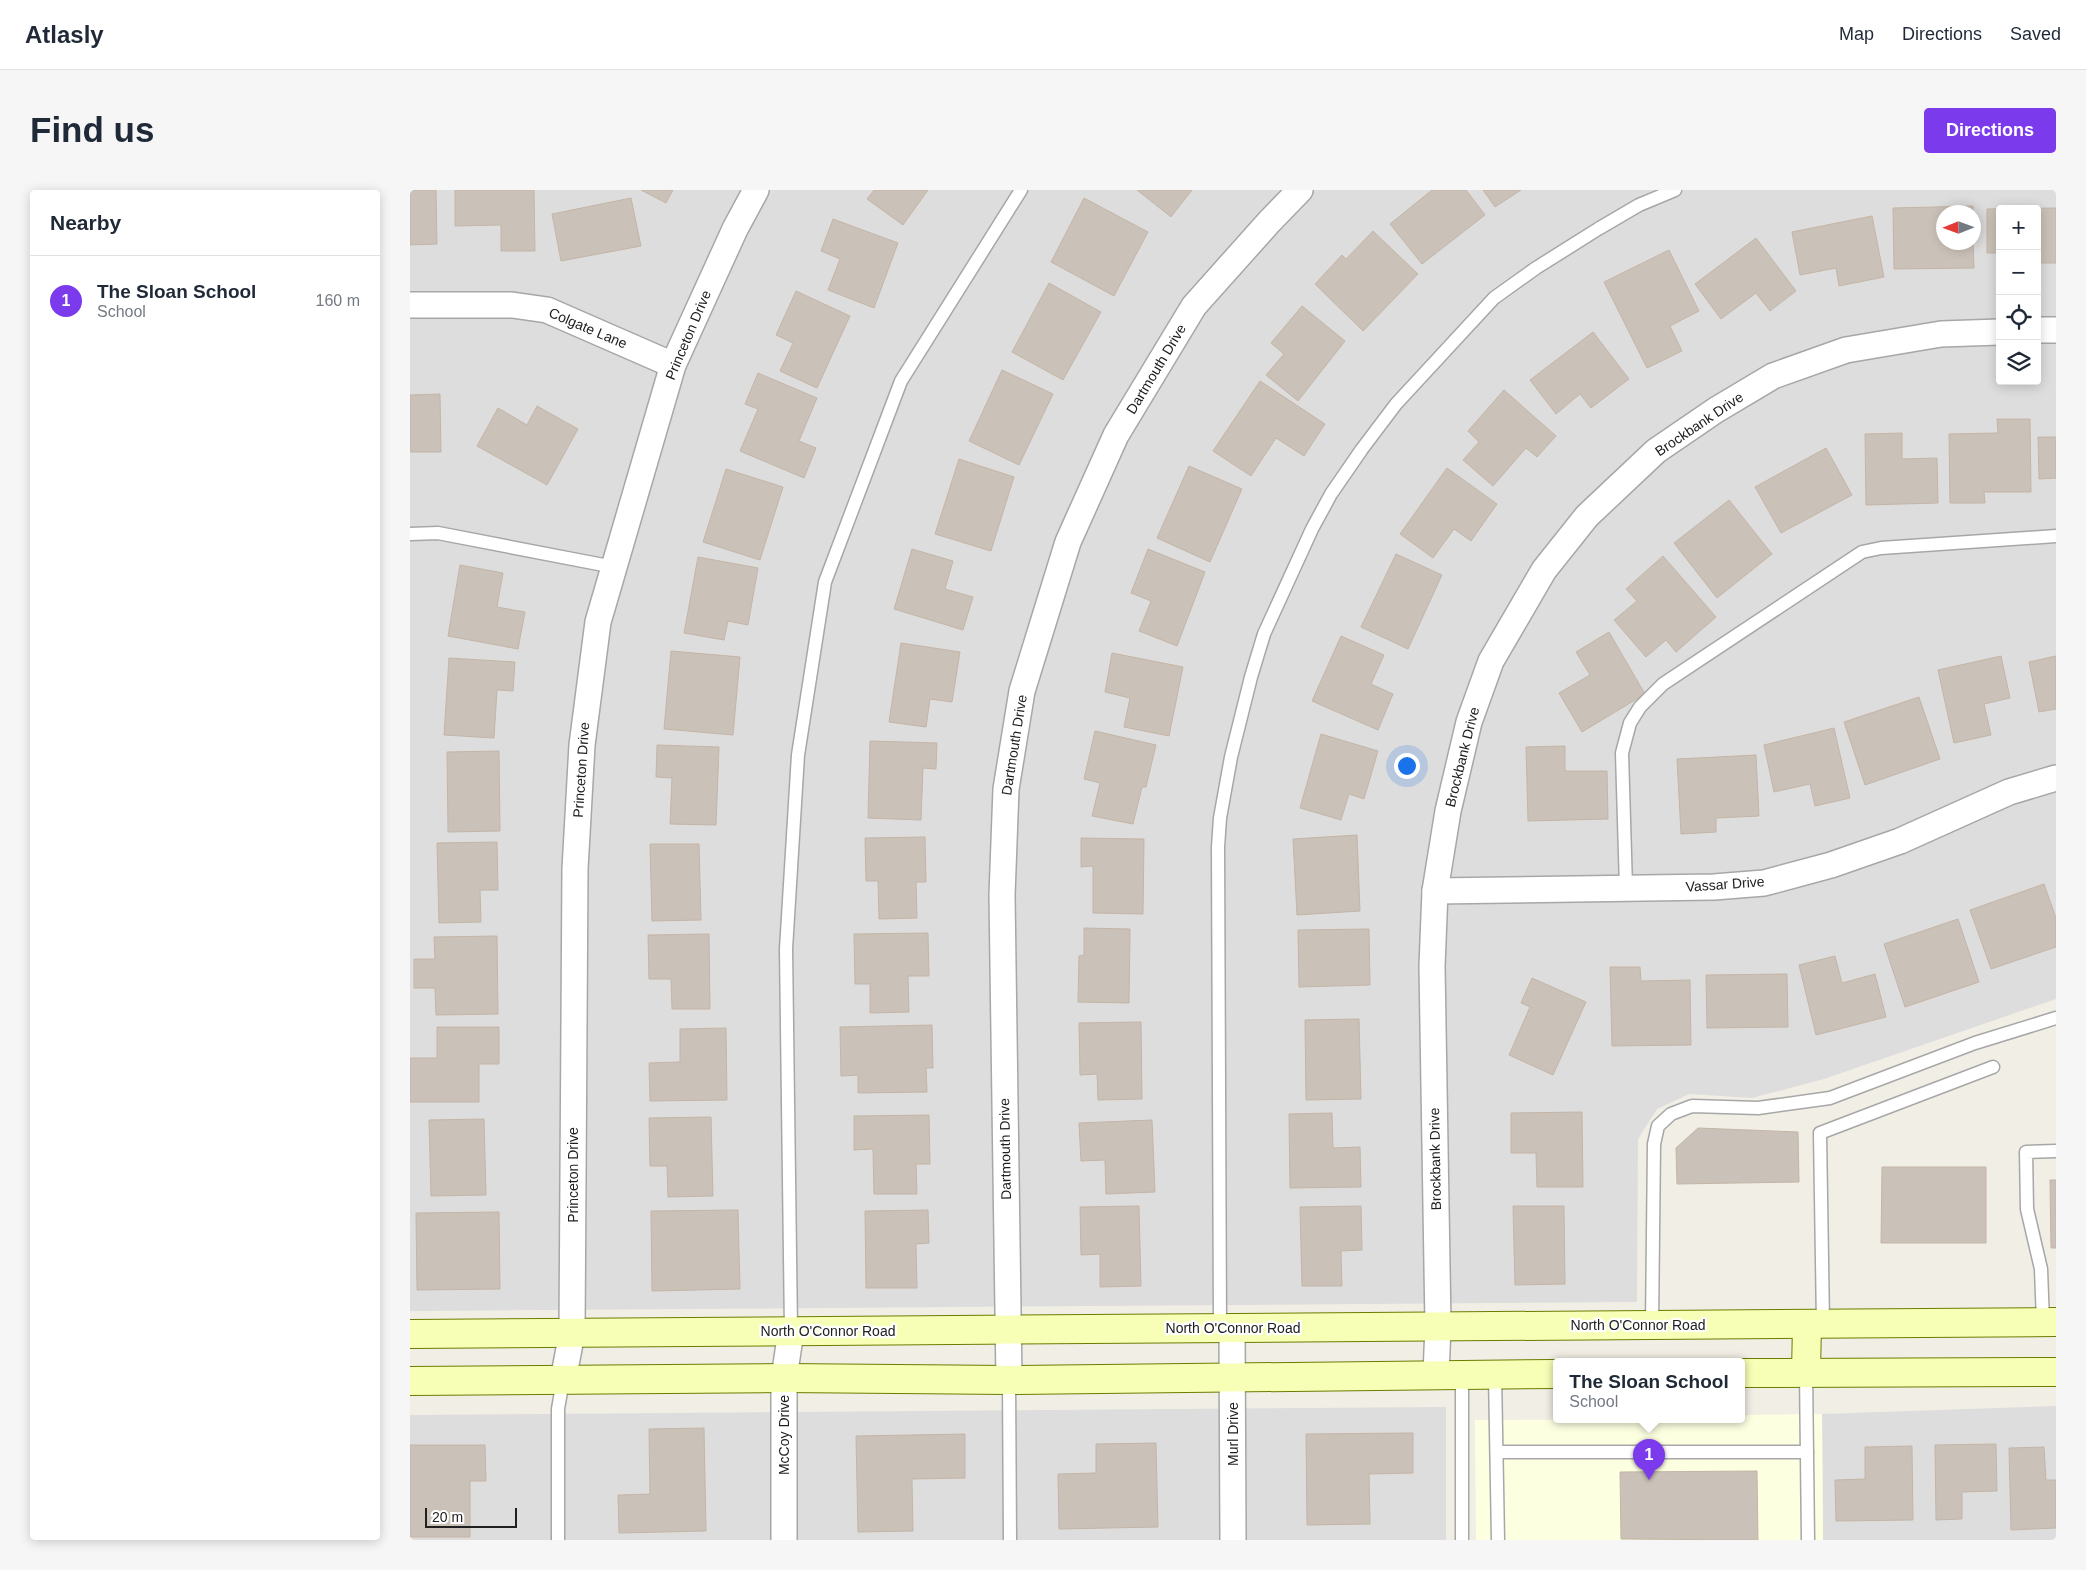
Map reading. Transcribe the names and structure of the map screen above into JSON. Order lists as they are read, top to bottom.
{
  "streets": {
    "main road": ["North O'Connor Road"],
    "street": [
      "Colgate Lane",
      "Princeton Drive",
      "Dartmouth Drive",
      "Brockbank Drive",
      "Vassar Drive",
      "Murl Drive",
      "McCoy Drive"
    ]
  },
  "crossings": [
    ["Colgate Lane", "Princeton Drive"],
    ["Princeton Drive", "North O'Connor Road"],
    ["Dartmouth Drive", "North O'Connor Road"],
    ["Brockbank Drive", "Vassar Drive"],
    ["Brockbank Drive", "North O'Connor Road"],
    ["North O'Connor Road", "Murl Drive"],
    ["North O'Connor Road", "McCoy Drive"]
  ],
  "scale_bar": "20 m",
  "north": "left",
  "page": {
    "header": "Atlasly",
    "nav": ["Map", "Directions", "Saved"],
    "buttons": "Directions",
    "title": "Find us",
    "heading": "Nearby",
    "map_buttons": ["+", "−"],
    "list": [
      {
        "mark": "1",
        "name": "The Sloan School",
        "note": "School",
        "value": "160 m"
      }
    ],
    "popup": ["The Sloan School", "School"],
    "pins": "1",
    "scale": "20 m"
  }
}
